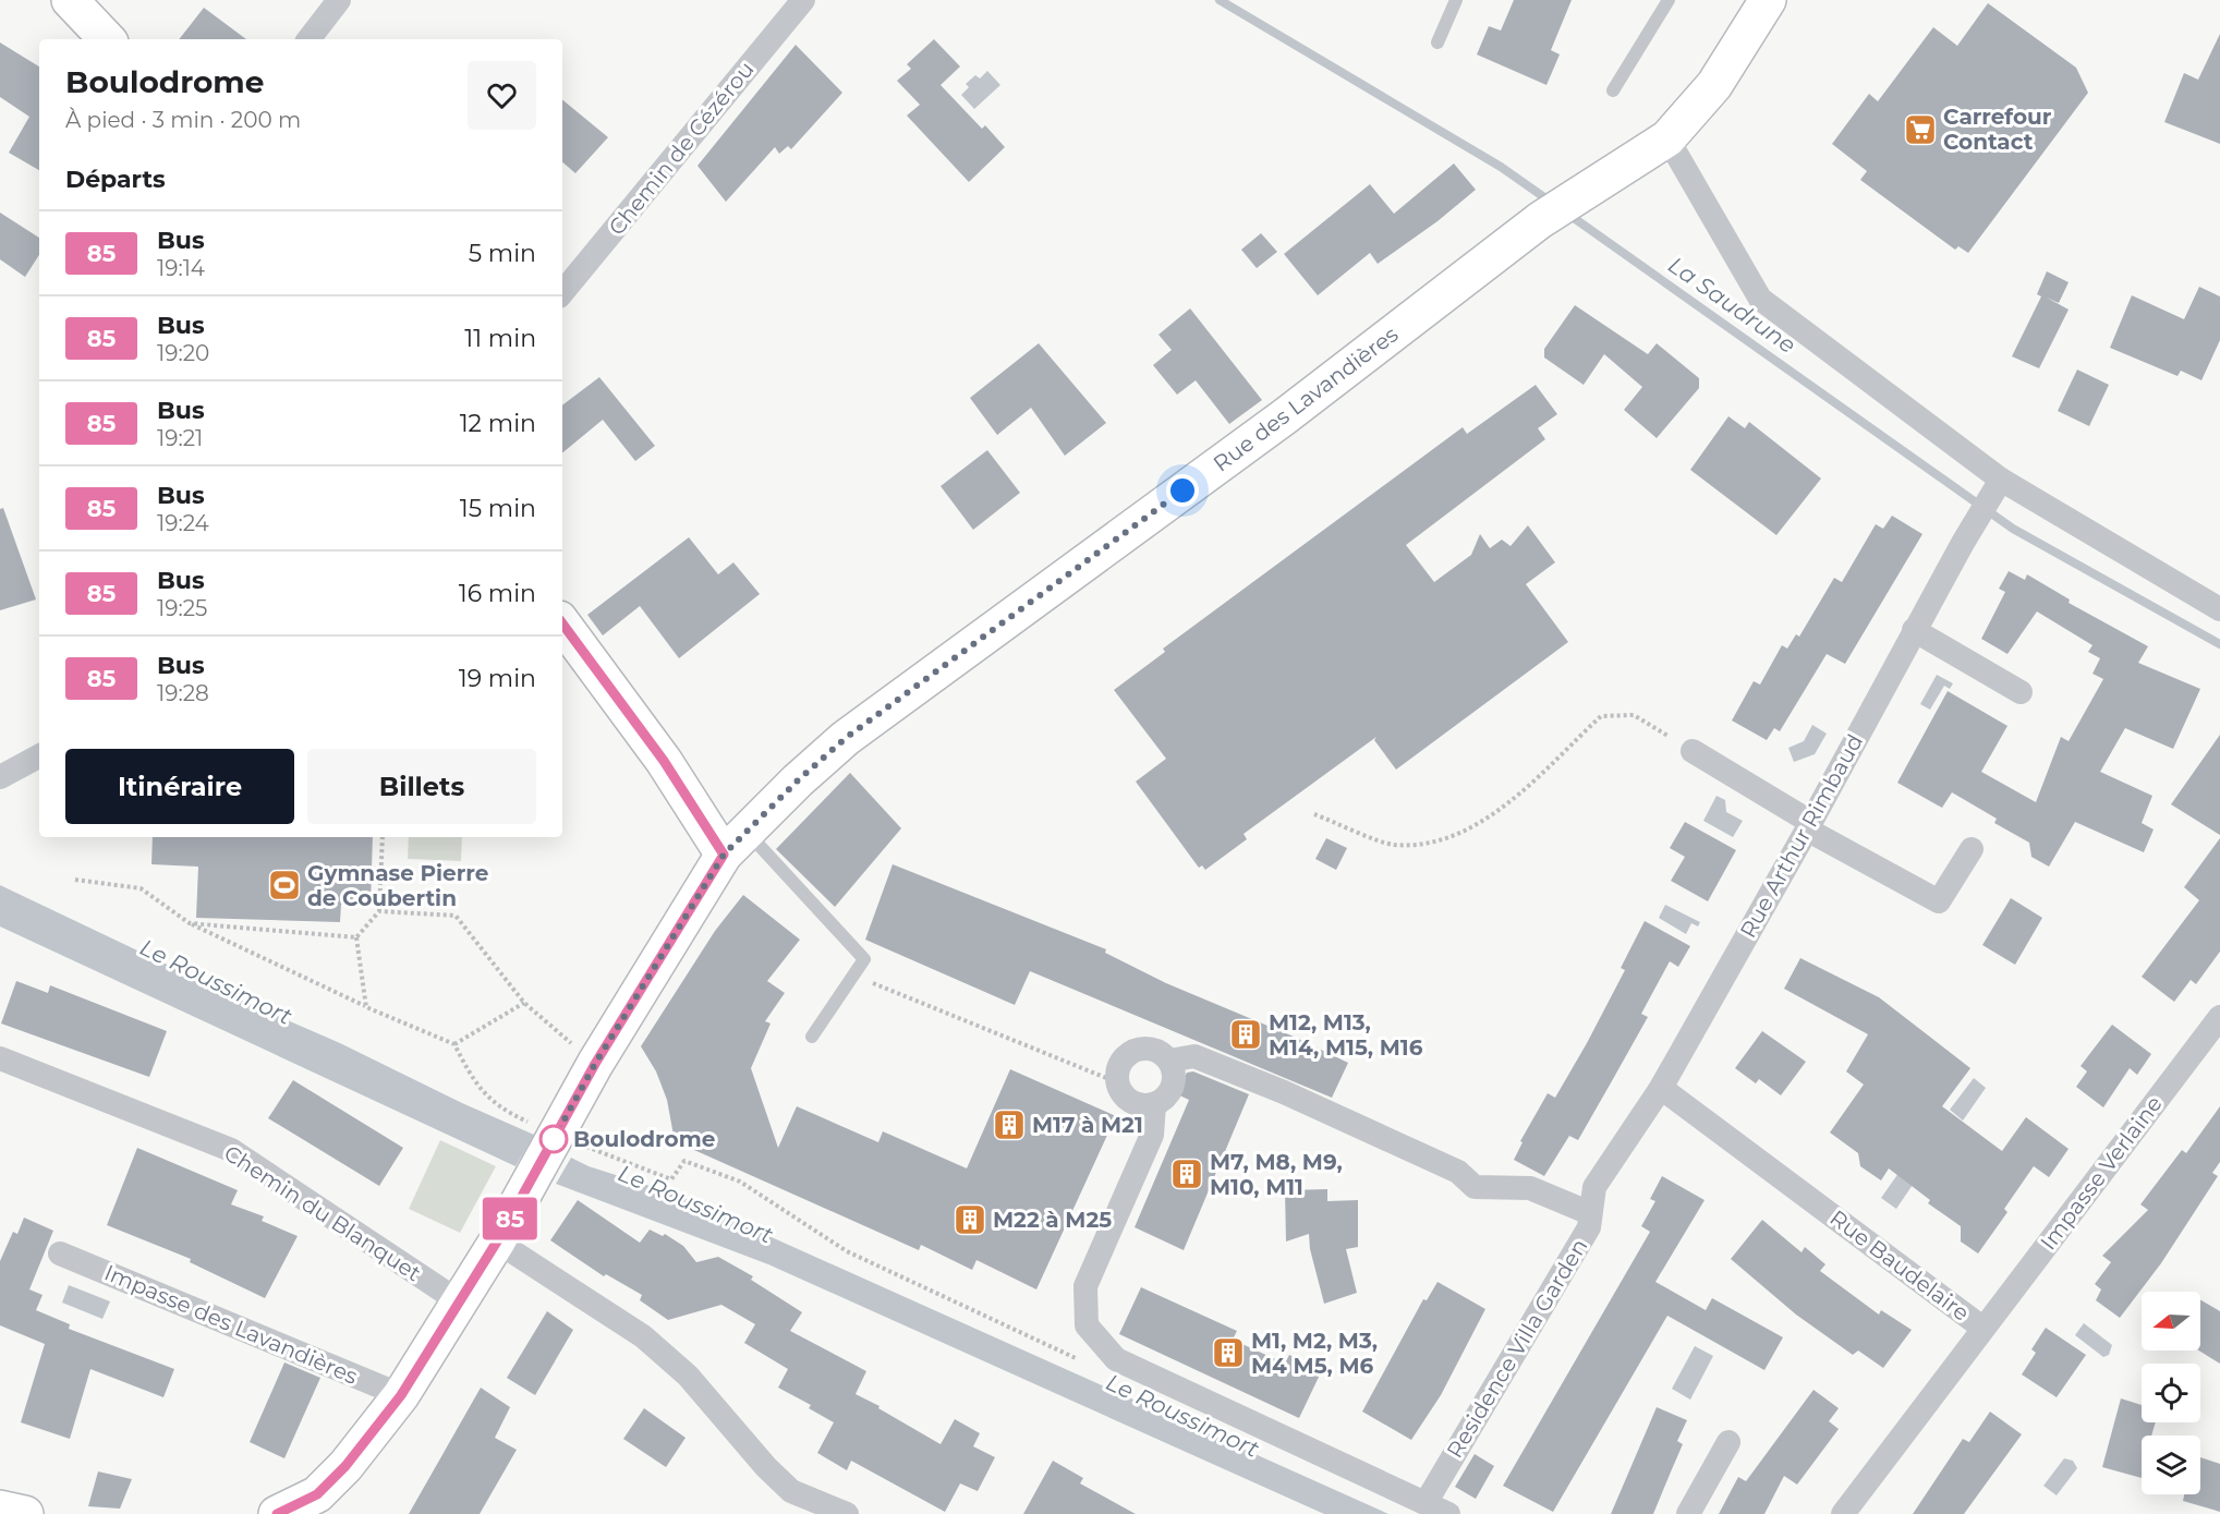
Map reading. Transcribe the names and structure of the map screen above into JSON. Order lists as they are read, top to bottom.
{
  "streets": {
    "street": [
      "Chemin de Cézérou",
      "Rue des Lavandières",
      "Rue Arthur Rimbaud",
      "Impasse Verlaine",
      "Chemin du Blanquet",
      "Rue Baudelaire",
      "Impasse des Lavandières",
      "Residence Villa Garden"
    ]
  },
  "crossings": [
    ["Rue des Lavandières", "Chemin du Blanquet"],
    ["Rue des Lavandières", "Impasse des Lavandières"],
    ["Rue Arthur Rimbaud", "Rue Baudelaire"],
    ["Rue Arthur Rimbaud", "Residence Villa Garden"],
    ["Impasse Verlaine", "Rue Baudelaire"]
  ],
  "water": ["La Saudrune", "Le Roussimort"],
  "places": {
    "supermarket": ["Carrefour Contact"],
    "sports": ["Gymnase Pierre de Coubertin"],
    "building": [
      "M12, M13, M14, M15, M16",
      "M17 à M21",
      "M7, M8, M9, M10, M11",
      "M22 à M25",
      "M1, M2, M3, M4 M5, M6"
    ],
    "other": ["Boulodrome"]
  },
  "lines": ["bus line 85"],
  "north": "left",
  "page": {
    "on_map": "85",
    "heading": [
      ["Boulodrome", "À pied · 3 min · 200 m"],
      "Départs"
    ],
    "list": [
      {
        "mark": "85",
        "name": "Bus",
        "note": "19:14",
        "value": "5 min"
      },
      {
        "mark": "85",
        "name": "Bus",
        "note": "19:20",
        "value": "11 min"
      },
      {
        "mark": "85",
        "name": "Bus",
        "note": "19:21",
        "value": "12 min"
      },
      {
        "mark": "85",
        "name": "Bus",
        "note": "19:24",
        "value": "15 min"
      },
      {
        "mark": "85",
        "name": "Bus",
        "note": "19:25",
        "value": "16 min"
      },
      {
        "mark": "85",
        "name": "Bus",
        "note": "19:28",
        "value": "19 min"
      }
    ],
    "buttons": ["Itinéraire", "Billets"]
  }
}
